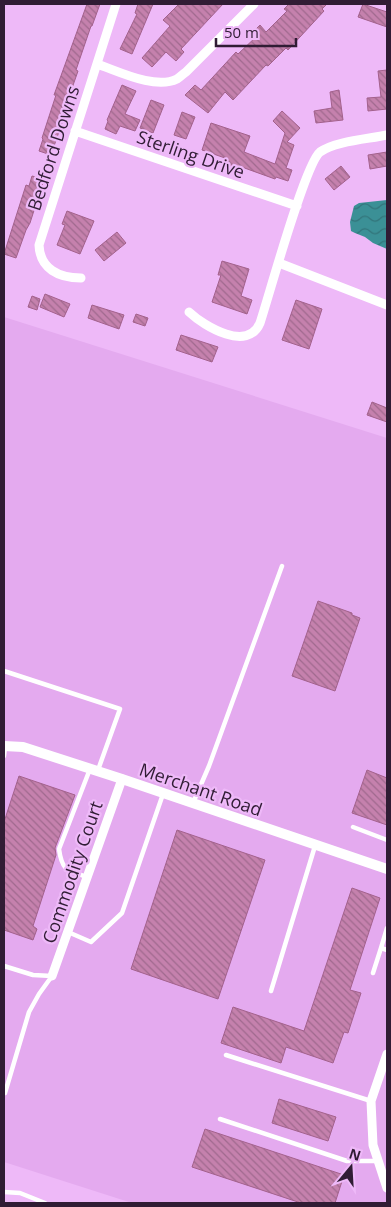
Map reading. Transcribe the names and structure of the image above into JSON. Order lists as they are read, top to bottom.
{
  "streets": {
    "street": [
      "Bedford Downs",
      "Sterling Drive",
      "Merchant Road",
      "Commodity Court"
    ]
  },
  "crossings": [
    ["Bedford Downs", "Sterling Drive"],
    ["Merchant Road", "Commodity Court"]
  ],
  "scale_bar": "50 m",
  "north": "top"
}
